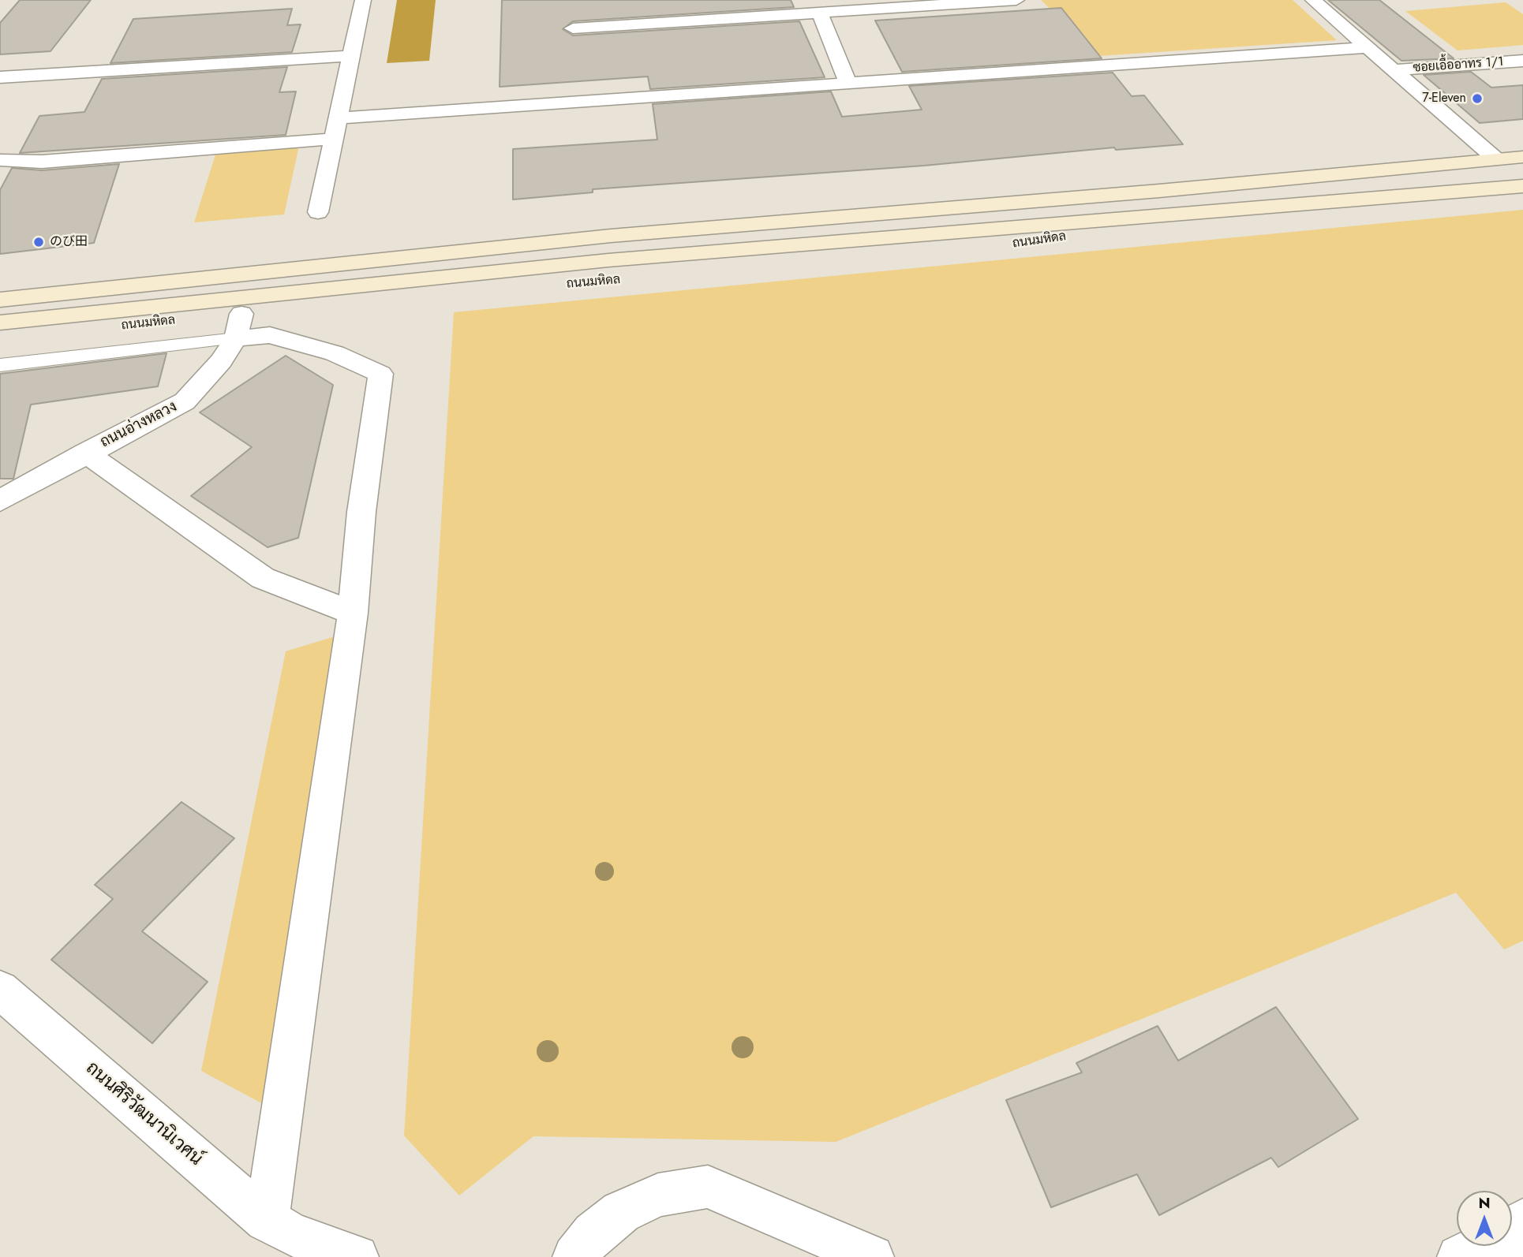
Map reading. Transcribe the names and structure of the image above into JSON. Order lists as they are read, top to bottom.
{
  "streets": {
    "main road": ["ถนนมหิดล"],
    "street": ["ซอยเอื้ออาทร 1/1", "ถนนอ่างหลวง", "ถนนศิริวัฒนานิเวศน์"]
  },
  "crossings": [
    ["ถนนมหิดล", "ถนนอ่างหลวง"]
  ],
  "places": ["7-Eleven", "のび田"],
  "north": "top"
}
